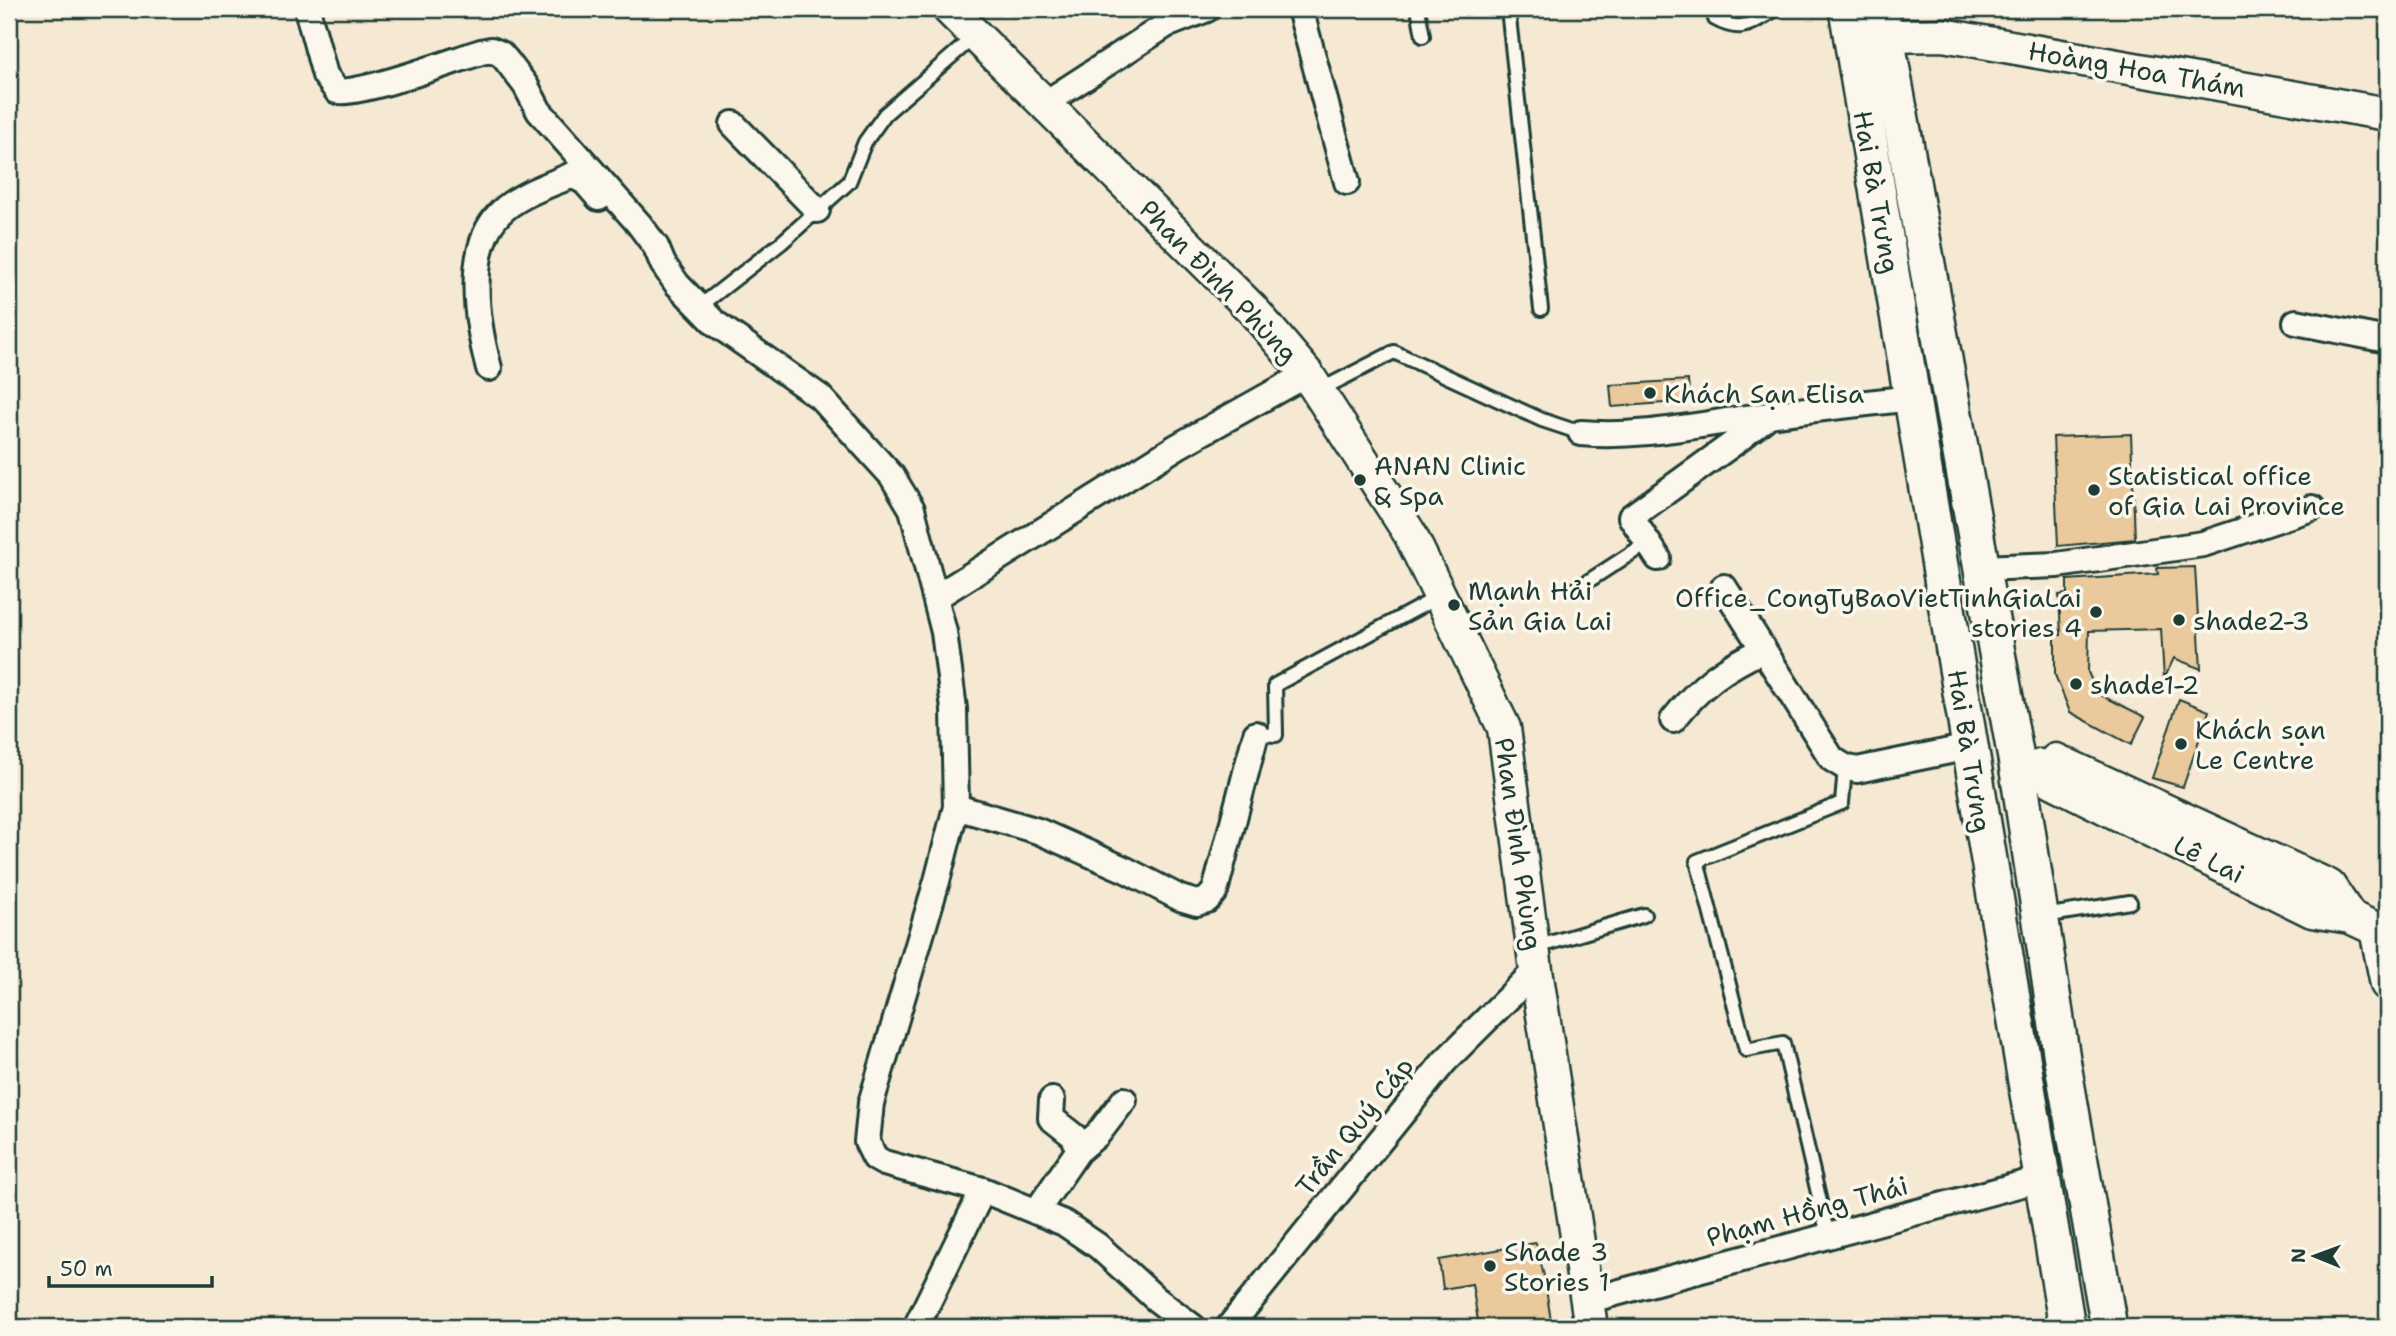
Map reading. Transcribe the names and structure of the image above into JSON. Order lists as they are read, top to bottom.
{
  "streets": {
    "main road": ["Hai Bà Trưng"],
    "street": [
      "Hoàng Hoa Thám",
      "Phan Đình Phùng",
      "Lê Lai",
      "Trần Quý Cáp",
      "Phạm Hồng Thái"
    ]
  },
  "crossings": [
    ["Hoàng Hoa Thám", "Hai Bà Trưng"],
    ["Hai Bà Trưng", "Lê Lai"],
    ["Hai Bà Trưng", "Phạm Hồng Thái"],
    ["Phan Đình Phùng", "Trần Quý Cáp"],
    ["Phan Đình Phùng", "Phạm Hồng Thái"]
  ],
  "places": [
    "Khách Sạn Elisa",
    "ANAN Clinic & Spa",
    "Statistical office of Gia Lai Province",
    "Mạnh Hải Sản Gia Lai",
    "Office_CongTyBaoVietTinhGiaLai stories 4",
    "shade2-3",
    "shade1-2",
    "Khách sạn Le Centre",
    "Shade 3 Stories 1"
  ],
  "scale_bar": "50 m",
  "north": "left"
}
